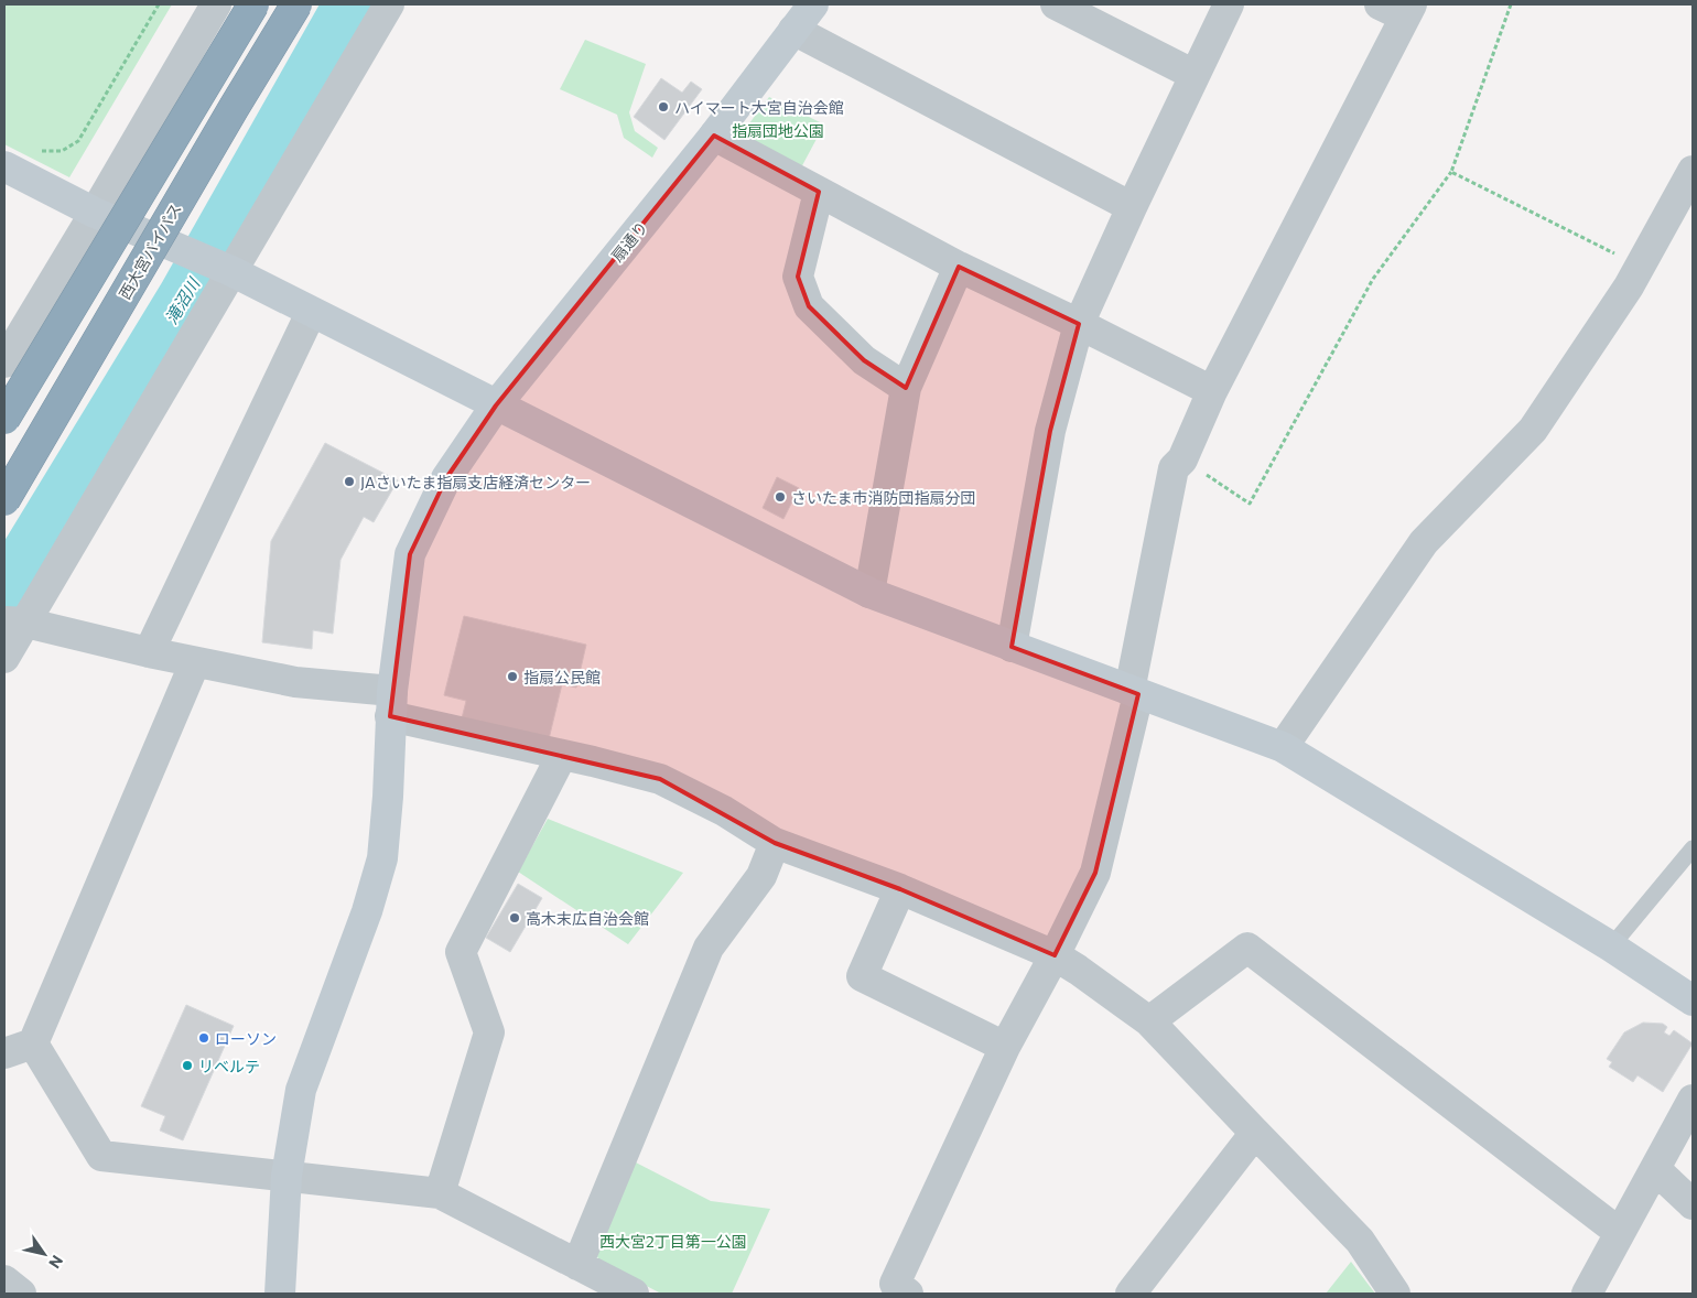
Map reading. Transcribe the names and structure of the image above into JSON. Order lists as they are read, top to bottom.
{
  "streets": {
    "highway": ["西大宮バイパス"],
    "street": ["扇通り"]
  },
  "water": ["滝沼川"],
  "parks": ["指扇団地公園", "西大宮2丁目第一公園"],
  "places": [
    "ハイマート大宮自治会館",
    "JAさいたま指扇支店経済センター",
    "さいたま市消防団指扇分団",
    "指扇公民館",
    "高木末広自治会館",
    "ローソン",
    "リベルテ"
  ],
  "north": "bottom right"
}
